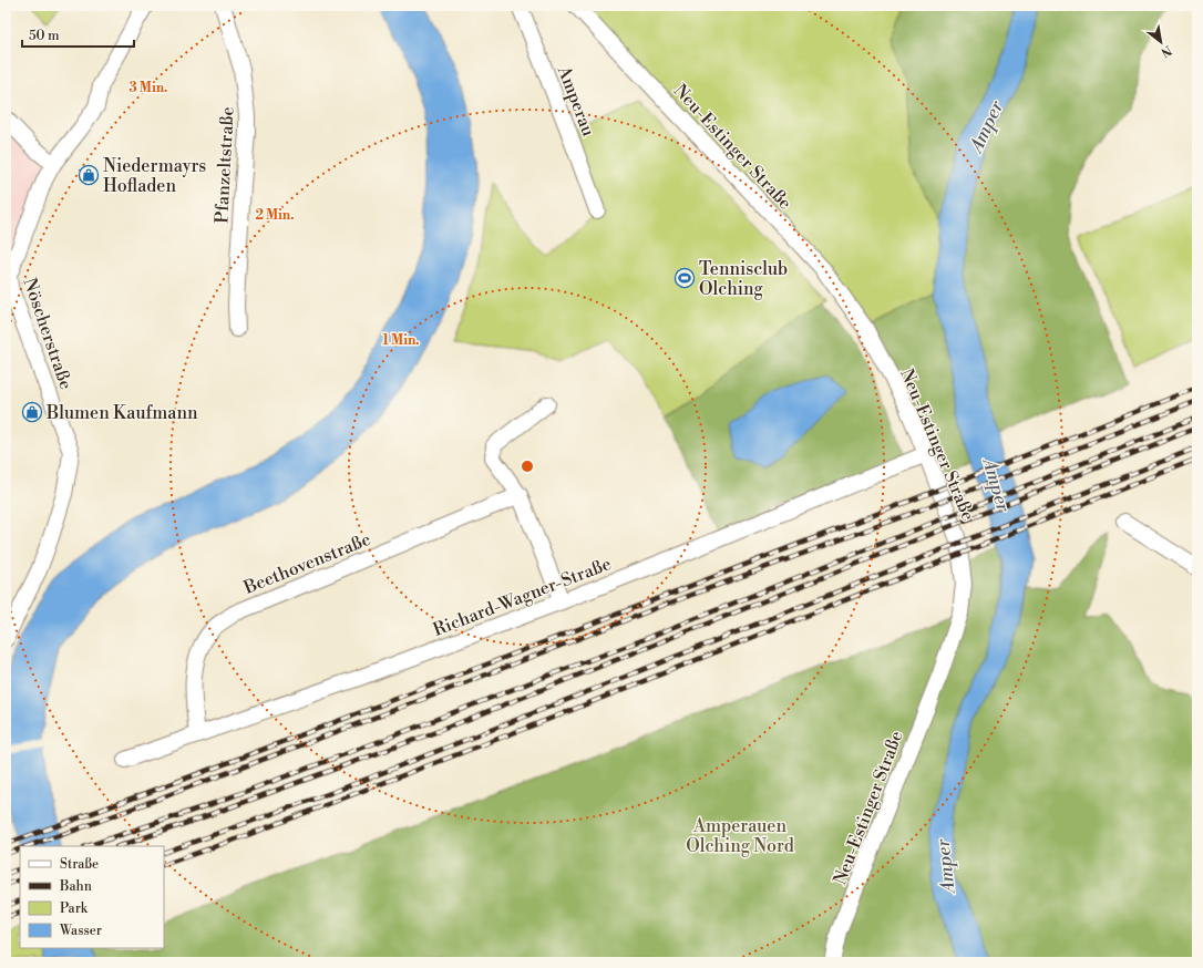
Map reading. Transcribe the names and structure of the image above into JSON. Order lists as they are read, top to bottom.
{
  "streets": {
    "street": [
      "Amperau",
      "Neu-Estinger Straße",
      "Pfanzeltstraße",
      "Nöscherstraße",
      "Beethovenstraße",
      "Richard-Wagner-Straße"
    ]
  },
  "crossings": [
    ["Neu-Estinger Straße", "Richard-Wagner-Straße"],
    ["Beethovenstraße", "Richard-Wagner-Straße"]
  ],
  "water": ["Amper"],
  "parks": ["Amperauen Olching Nord"],
  "places": {
    "shop": ["Niedermayrs Hofladen", "Blumen Kaufmann"],
    "sports": ["Tennisclub Olching"]
  },
  "legend": [
    "Straße",
    "Bahn",
    "Park",
    "Wasser"
  ],
  "scale_bar": "50 m",
  "north": "bottom right",
  "rings": ["3 Min.", "2 Min.", "1 Min."]
}
